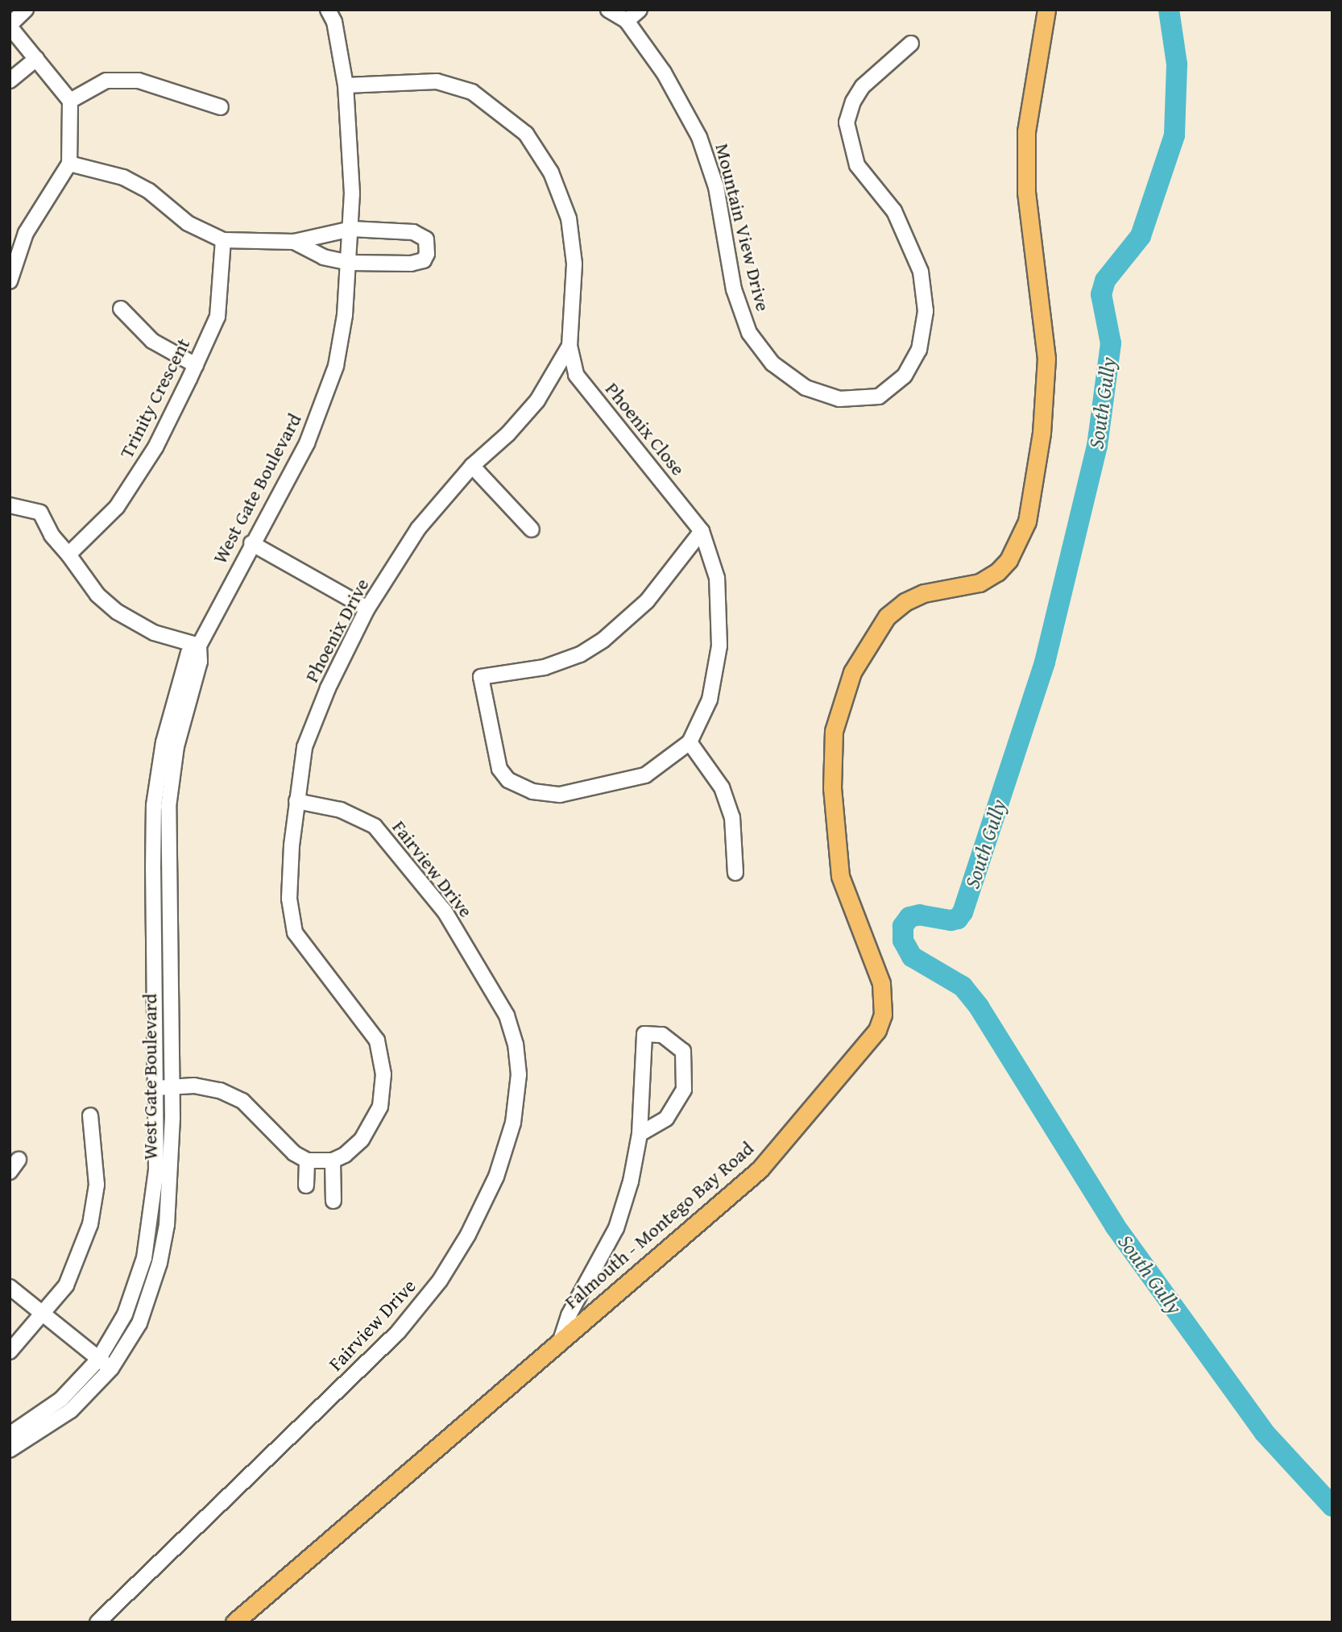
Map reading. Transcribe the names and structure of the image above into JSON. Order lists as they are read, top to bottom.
{
  "streets": {
    "main road": ["Falmouth - Montego Bay Road"],
    "street": [
      "Mountain View Drive",
      "Trinity Crescent",
      "Phoenix Close",
      "West Gate Boulevard",
      "Phoenix Drive",
      "Fairview Drive"
    ]
  },
  "crossings": [
    ["Phoenix Close", "Phoenix Drive"],
    ["West Gate Boulevard", "Phoenix Drive"],
    ["Phoenix Drive", "Fairview Drive"]
  ],
  "water": ["South Gully"]
}
